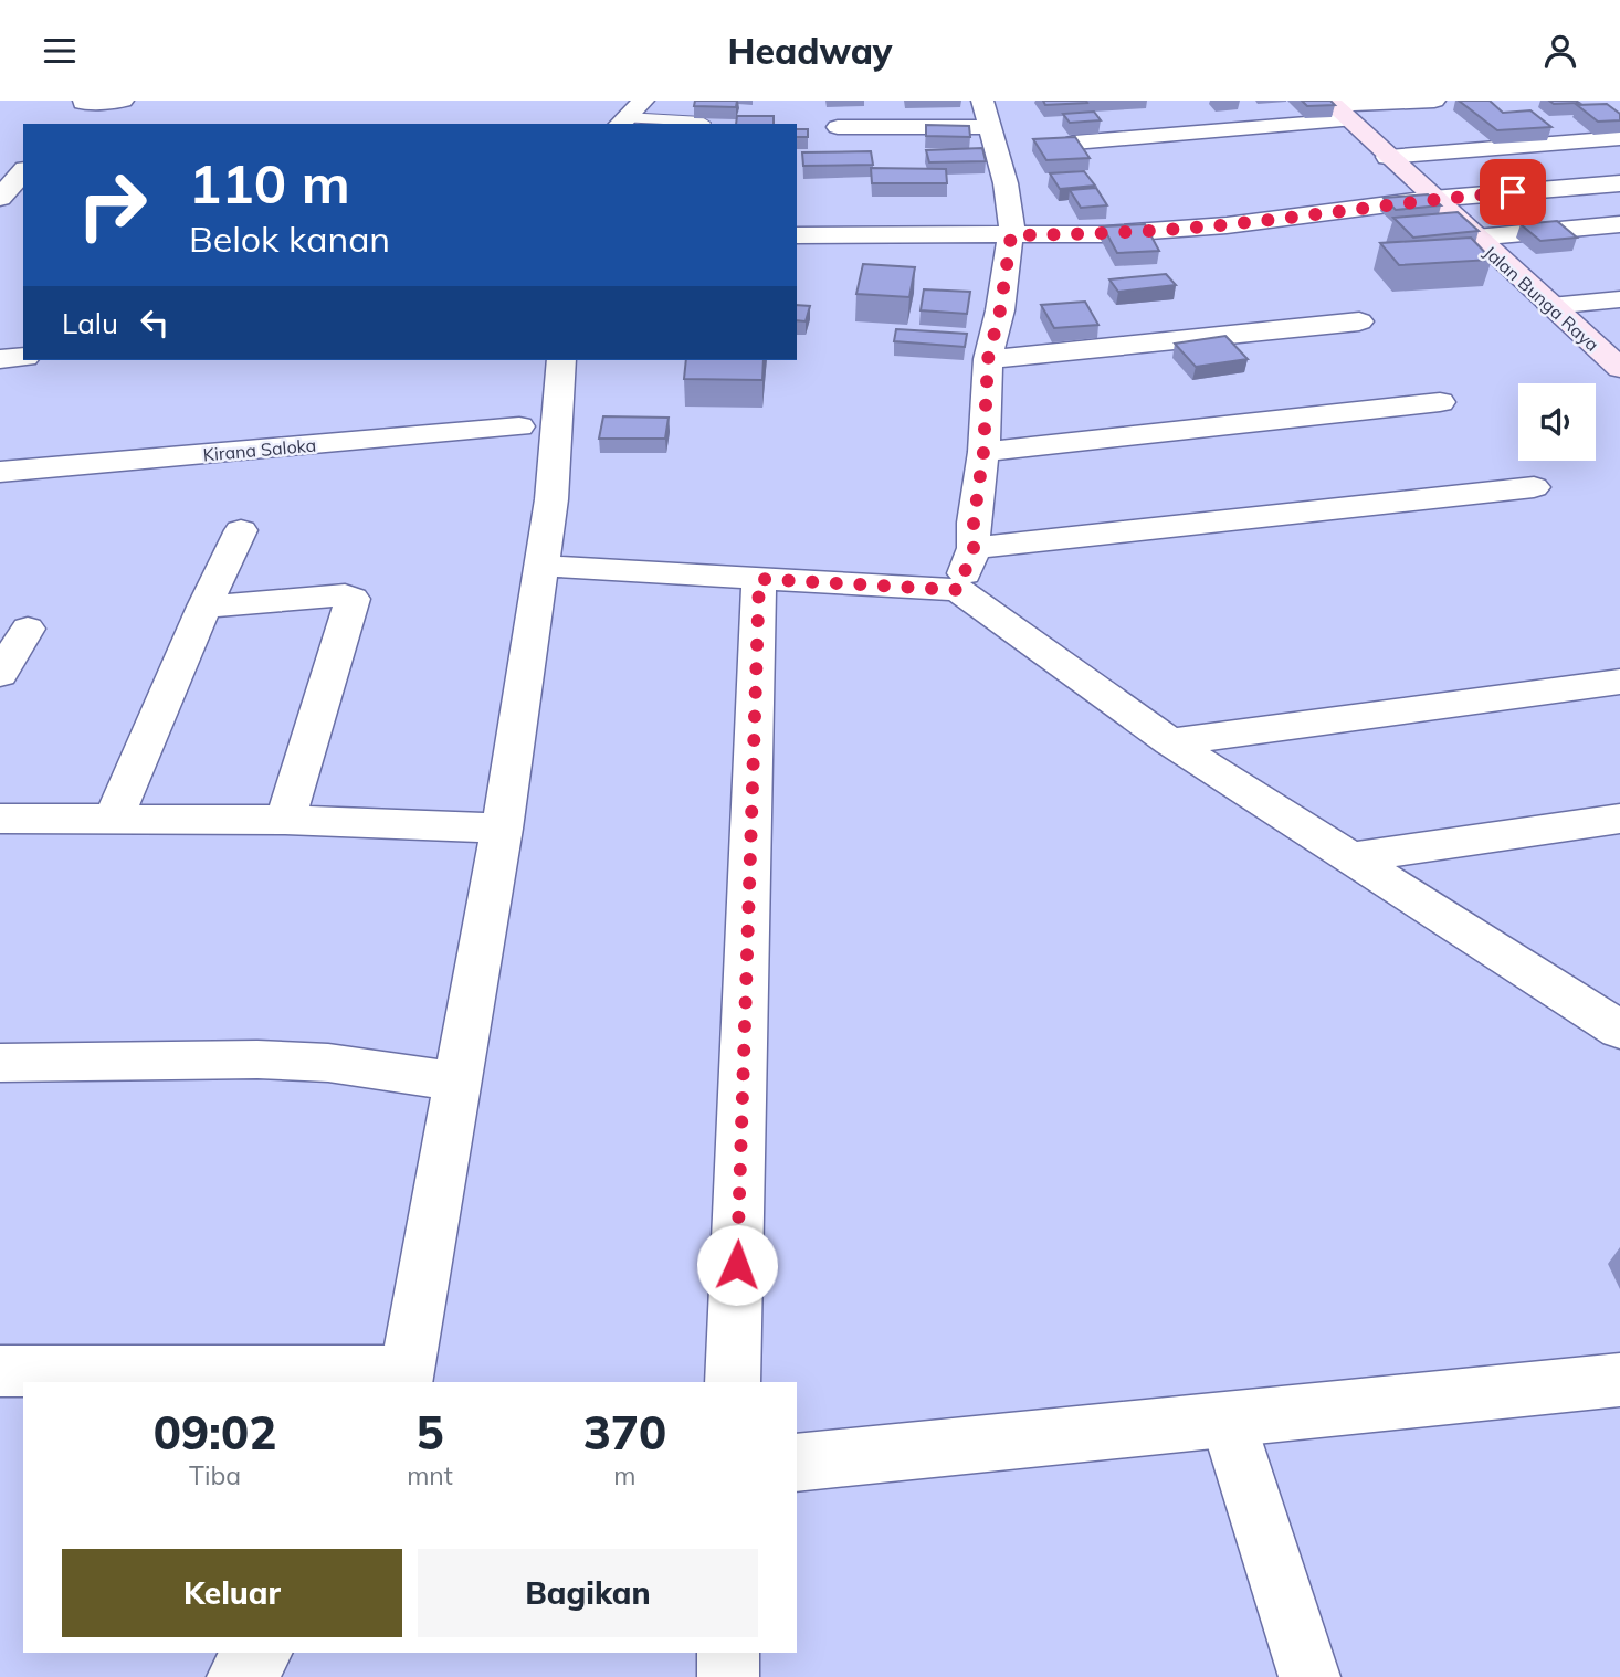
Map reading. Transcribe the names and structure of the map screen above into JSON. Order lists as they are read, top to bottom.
{
  "streets": {
    "main road": ["Jalan Bunga Raya"],
    "street": ["Kirana Saloka"]
  },
  "page": {
    "header": "Headway",
    "turn": ["110 m", "Belok kanan"],
    "then": "Lalu",
    "eta": [
      "09:02",
      "Tiba",
      "5",
      "mnt",
      "370",
      "m"
    ],
    "buttons": ["Keluar", "Bagikan"]
  }
}
